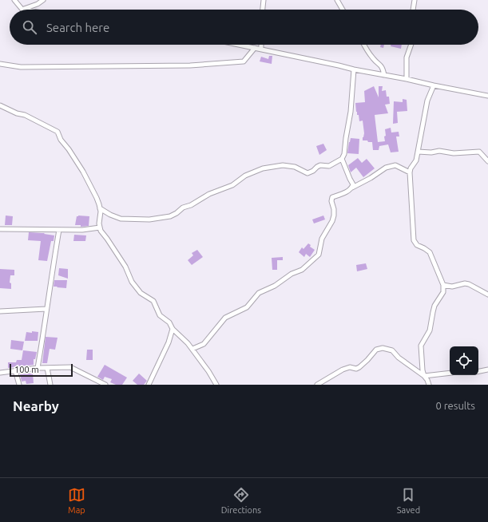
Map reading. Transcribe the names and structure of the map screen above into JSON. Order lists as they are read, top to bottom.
{
  "scale_bar": "100 m",
  "page": {
    "search": "Search here",
    "scale": "100 m",
    "heading": ["Nearby", "0 results"],
    "nav": ["Map", "Directions", "Saved"]
  }
}
